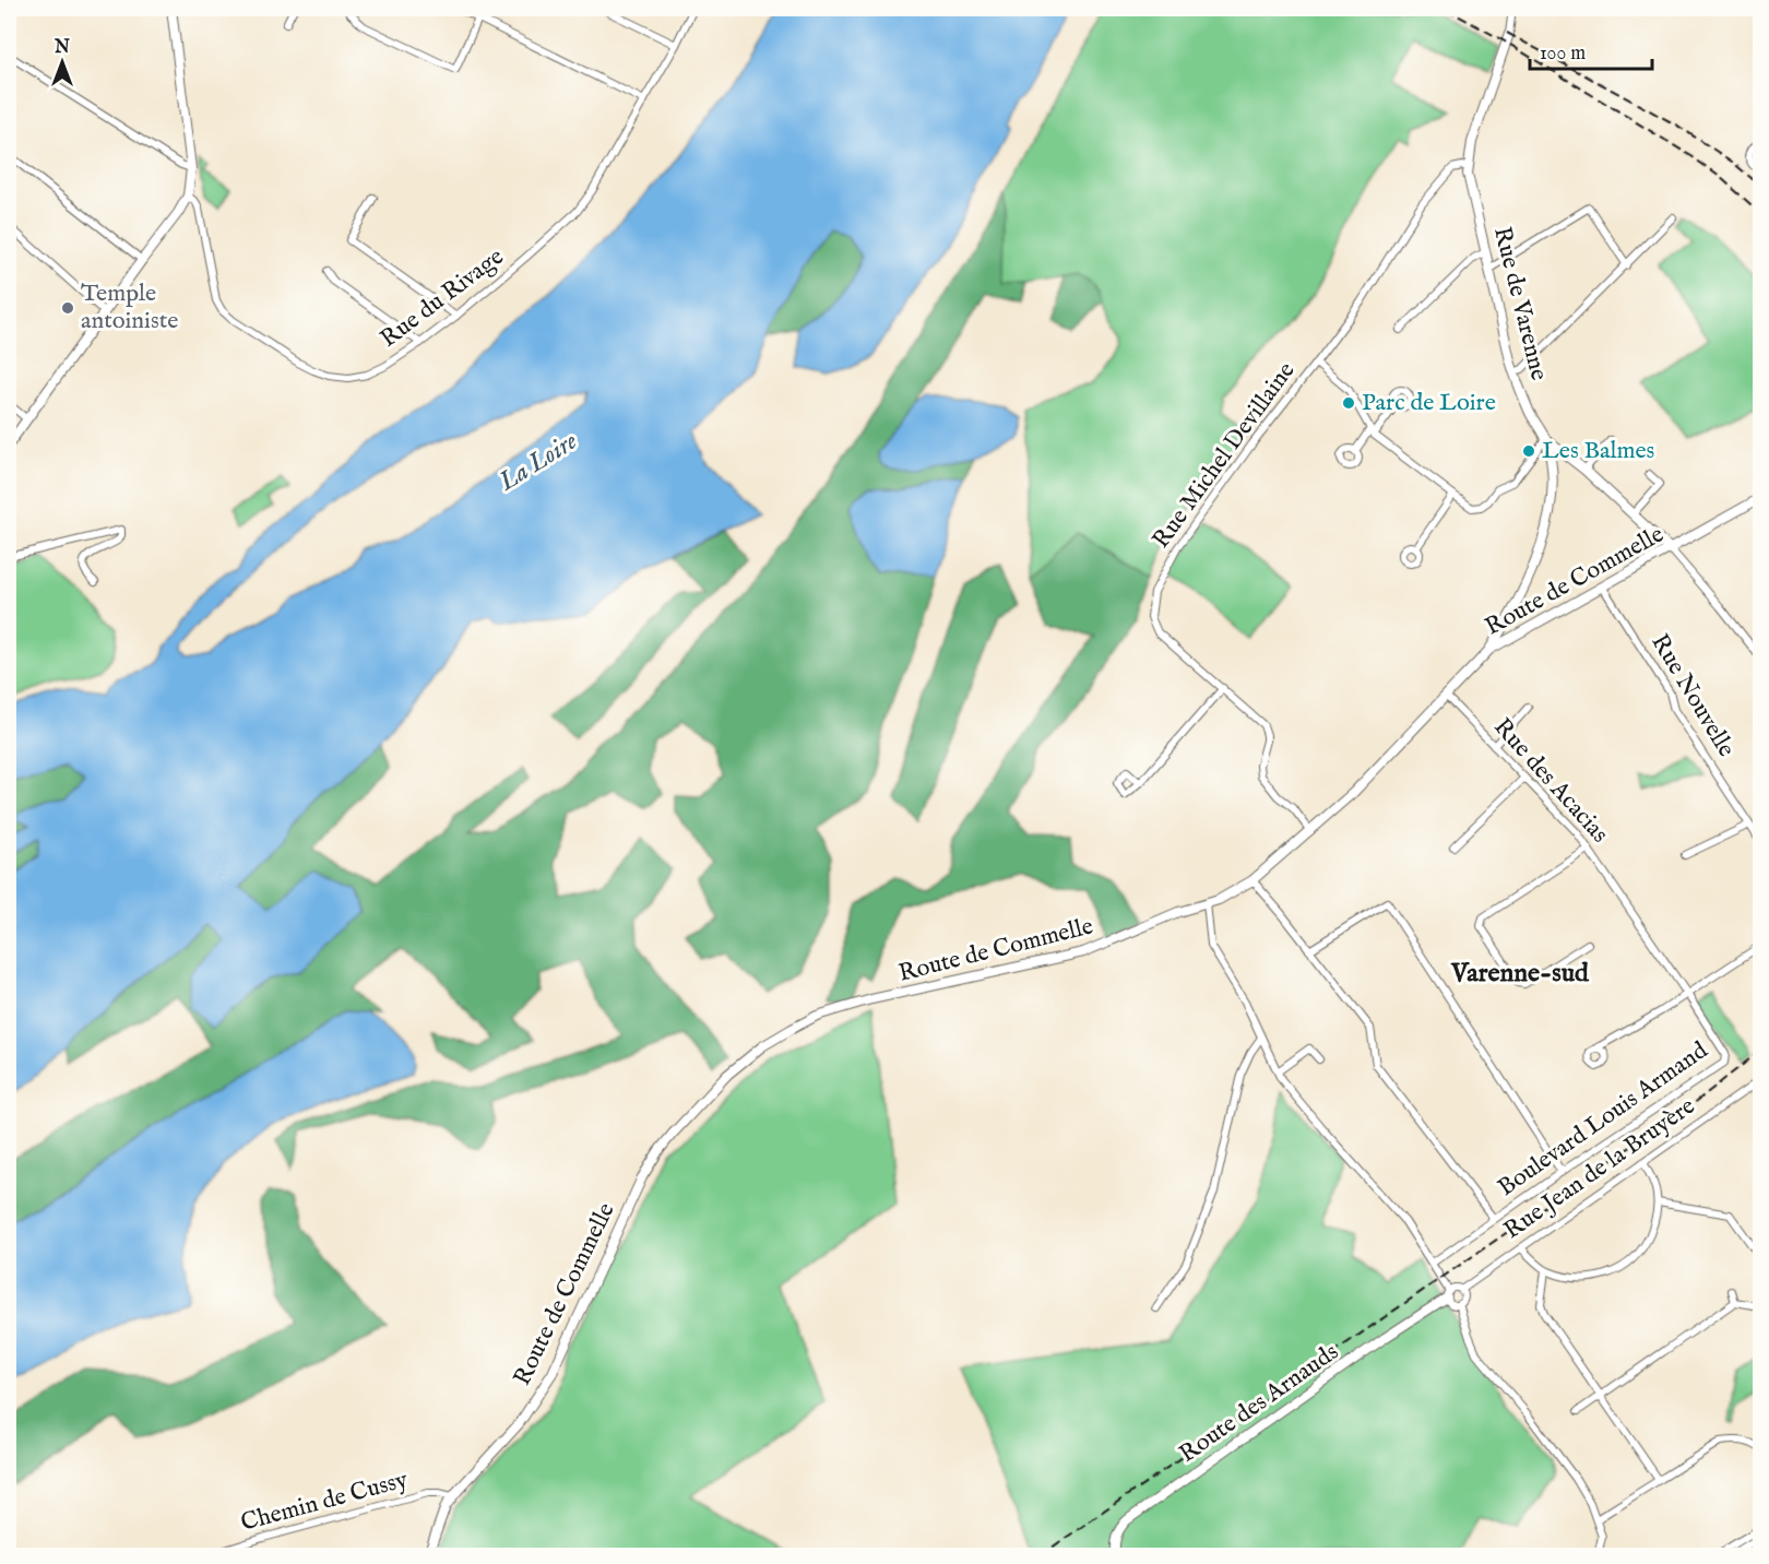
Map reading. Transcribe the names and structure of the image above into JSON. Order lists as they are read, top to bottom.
{
  "streets": {
    "street": [
      "Rue du Rivage",
      "Rue de Varenne",
      "Rue Michel Devillaine",
      "Route de Commelle",
      "Rue Nouvelle",
      "Rue des Acacias",
      "Boulevard Louis Armand",
      "Rue Jean de la Bruyère",
      "Route des Arnauds",
      "Chemin de Cussy"
    ]
  },
  "crossings": [
    ["Rue de Varenne", "Rue Michel Devillaine"],
    ["Rue de Varenne", "Route de Commelle"],
    ["Rue Michel Devillaine", "Route de Commelle"],
    ["Route de Commelle", "Rue Nouvelle"],
    ["Route de Commelle", "Rue des Acacias"],
    ["Route de Commelle", "Chemin de Cussy"],
    ["Rue des Acacias", "Boulevard Louis Armand"],
    ["Rue Jean de la Bruyère", "Route des Arnauds"]
  ],
  "districts": ["Varenne-sud"],
  "water": ["La Loire"],
  "places": ["Temple antoiniste", "Parc de Loire", "Les Balmes"],
  "scale_bar": "100 m",
  "north": "top"
}
